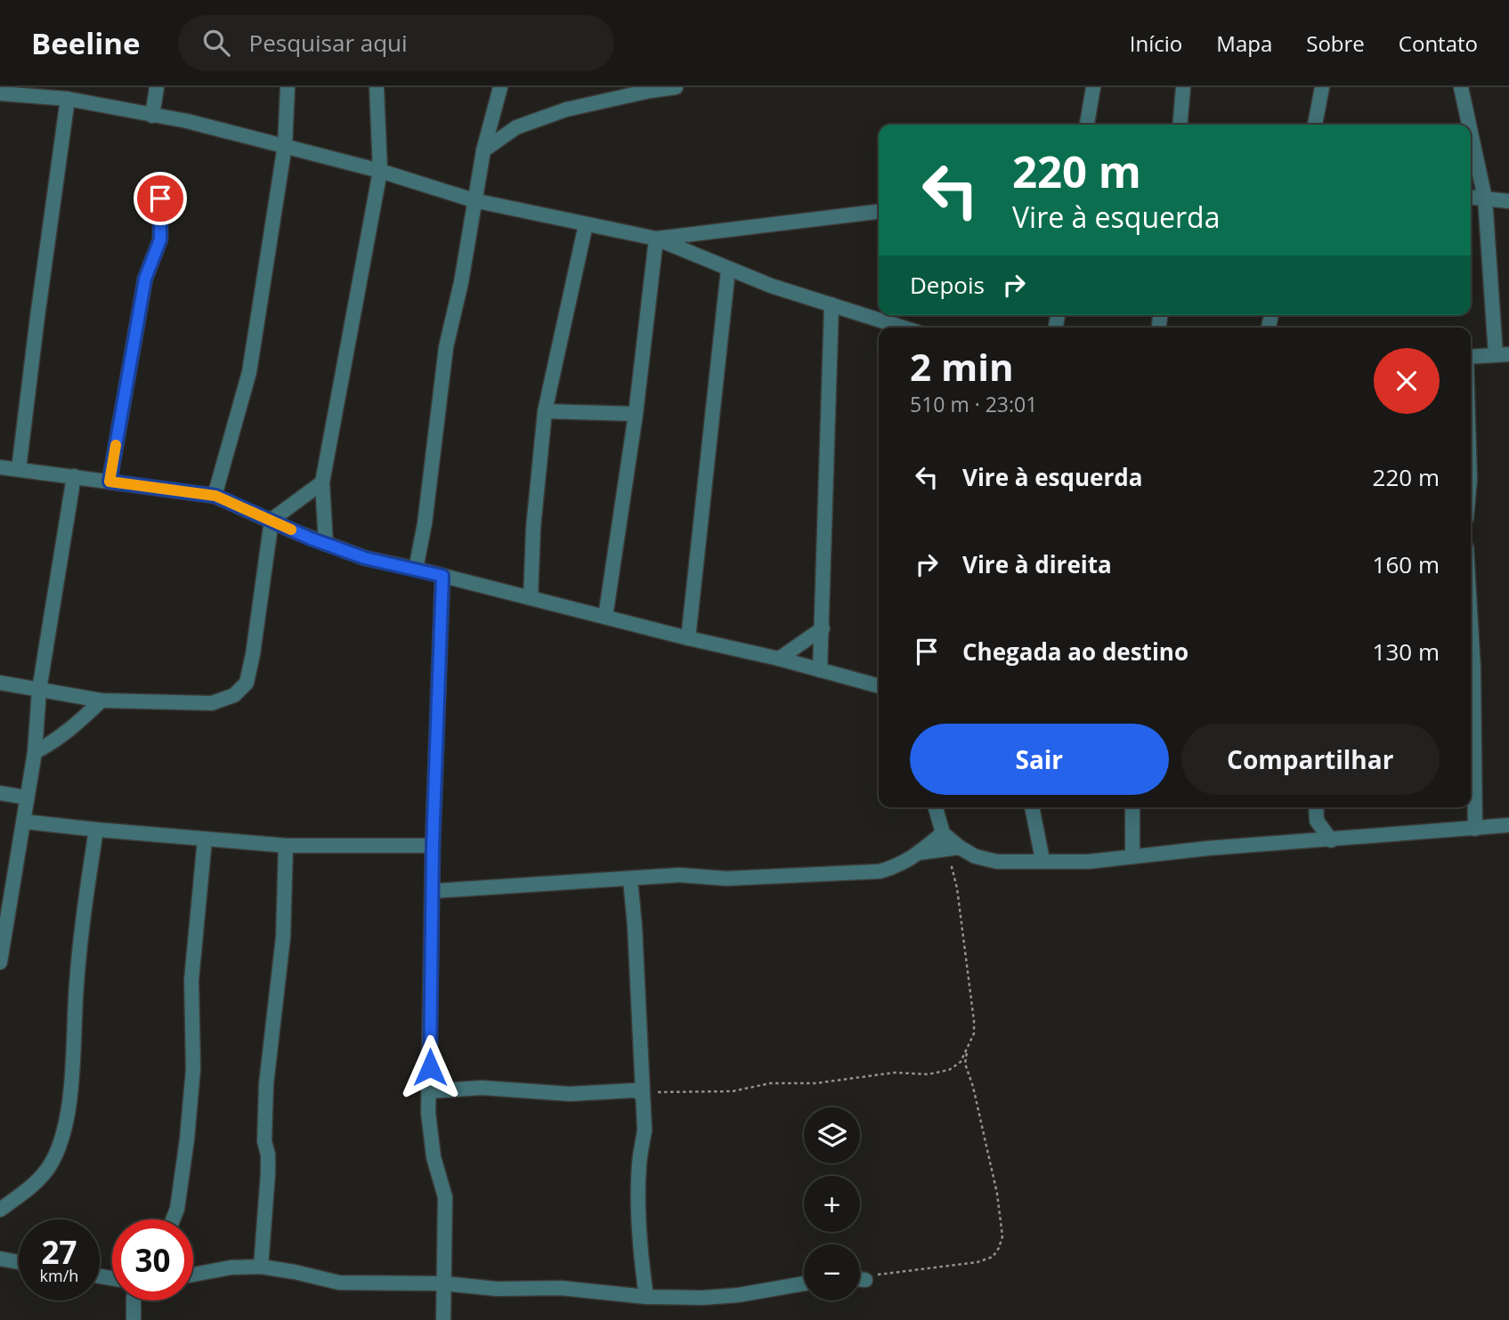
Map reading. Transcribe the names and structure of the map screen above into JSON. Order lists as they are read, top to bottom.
{
  "page": {
    "header": "Beeline",
    "search": "Pesquisar aqui",
    "nav": [
      "Início",
      "Mapa",
      "Sobre",
      "Contato"
    ],
    "turn": ["220 m", "Vire à esquerda"],
    "then": "Depois",
    "heading": ["2 min", "510 m · 23:01"],
    "list": [
      {
        "name": "Vire à esquerda",
        "value": "220 m"
      },
      {
        "name": "Vire à direita",
        "value": "160 m"
      },
      {
        "name": "Chegada ao destino",
        "value": "130 m"
      }
    ],
    "buttons": ["Sair", "Compartilhar"],
    "map_buttons": ["+", "−"],
    "speed": "27 km/h",
    "limit": "30"
  }
}
